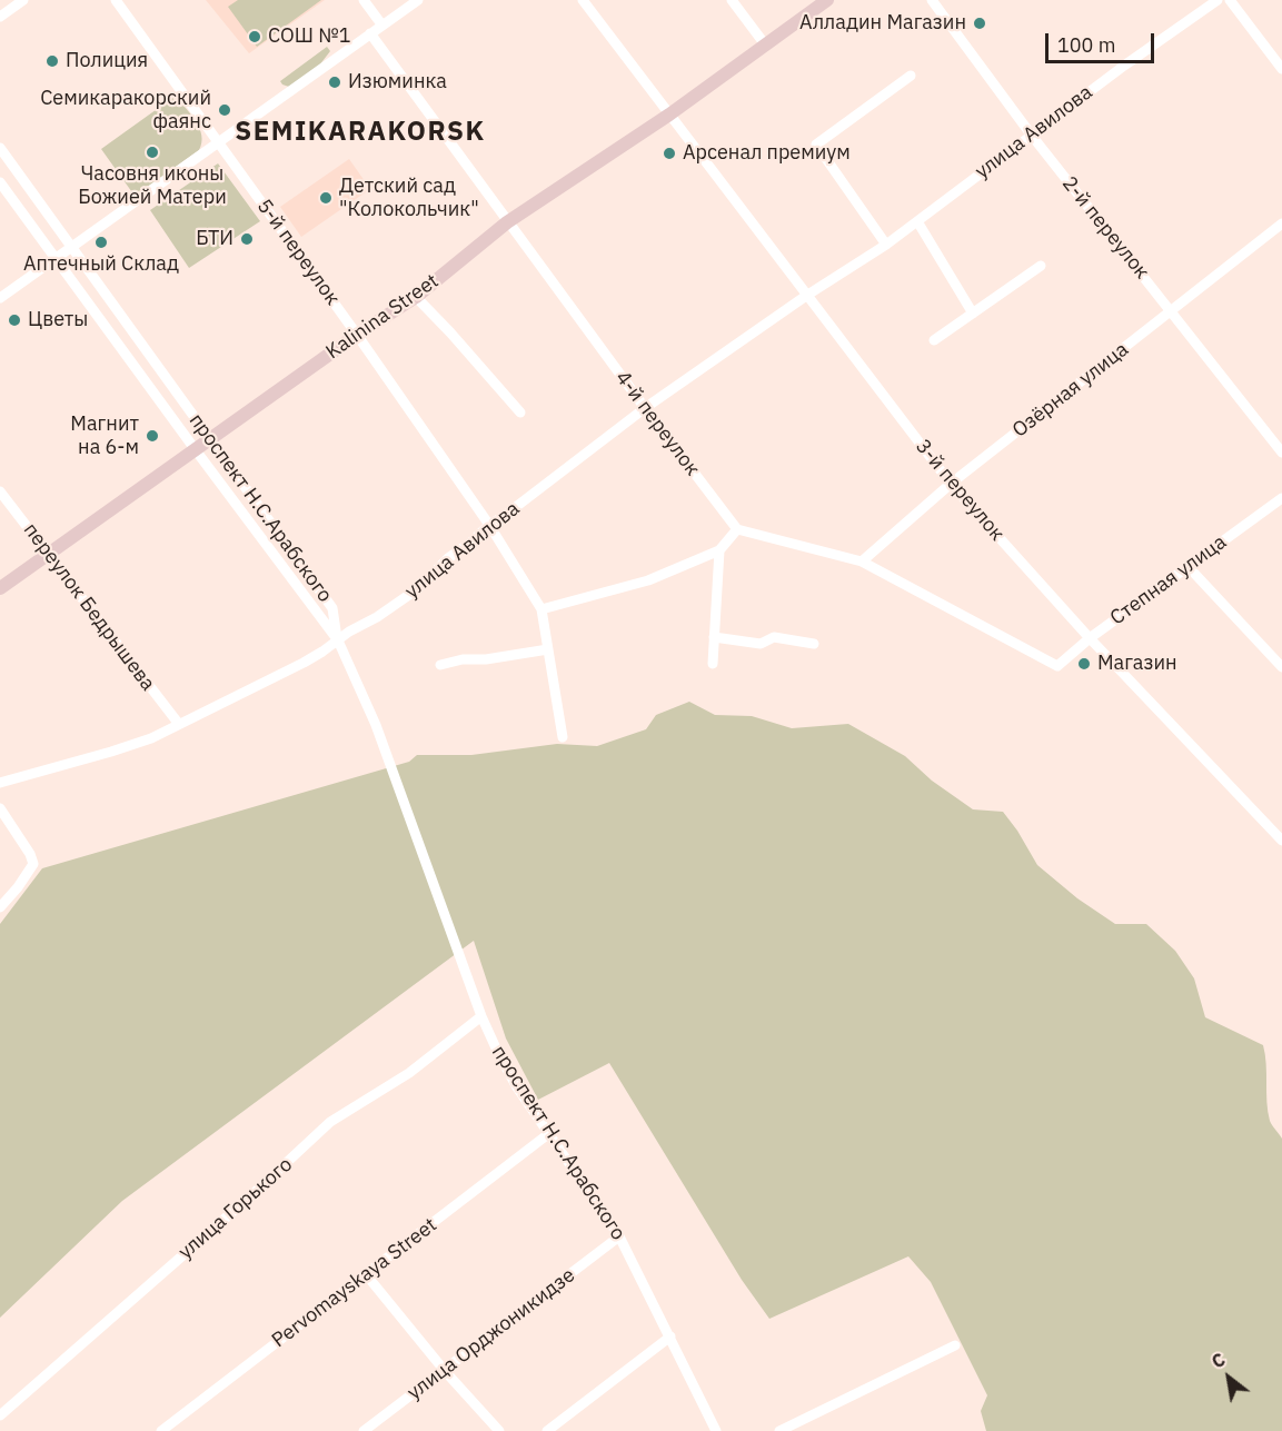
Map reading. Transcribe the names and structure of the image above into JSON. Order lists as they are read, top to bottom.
{
  "streets": {
    "main road": ["Kalinina Street"],
    "street": [
      "улица Авилова",
      "2-й переулок",
      "5-й переулок",
      "Озёрная улица",
      "4-й переулок",
      "3-й переулок",
      "проспект Н.С.Арабского",
      "Степная улица",
      "переулок Бедрышева",
      "улица Горького",
      "Pervomayskaya Street",
      "улица Орджоникидзе"
    ]
  },
  "crossings": [
    ["улица Авилова", "2-й переулок"],
    ["улица Авилова", "5-й переулок"],
    ["улица Авилова", "4-й переулок"],
    ["улица Авилова", "3-й переулок"],
    ["улица Авилова", "проспект Н.С.Арабского"],
    ["улица Авилова", "переулок Бедрышева"],
    ["2-й переулок", "Озёрная улица"],
    ["5-й переулок", "Kalinina Street"],
    ["Kalinina Street", "4-й переулок"],
    ["Kalinina Street", "3-й переулок"],
    ["Kalinina Street", "проспект Н.С.Арабского"],
    ["Kalinina Street", "переулок Бедрышева"],
    ["Озёрная улица", "3-й переулок"],
    ["Озёрная улица", "Степная улица"],
    ["3-й переулок", "Степная улица"],
    ["проспект Н.С.Арабского", "улица Горького"],
    ["проспект Н.С.Арабского", "Pervomayskaya Street"],
    ["проспект Н.С.Арабского", "улица Орджоникидзе"]
  ],
  "districts": ["SEMIKARAKORSK"],
  "places": [
    "Алладин Магазин",
    "СОШ №1",
    "Полиция",
    "Изюминка",
    "Семикаракорский фаянс",
    "Часовня иконы Божией Матери",
    "Арсенал премиум",
    "Детский сад \"Колокольчик\"",
    "БТИ",
    "Аптечный Склад",
    "Цветы",
    "Магнит на 6-м",
    "Магазин"
  ],
  "scale_bar": "100 m",
  "north": "top left"
}
